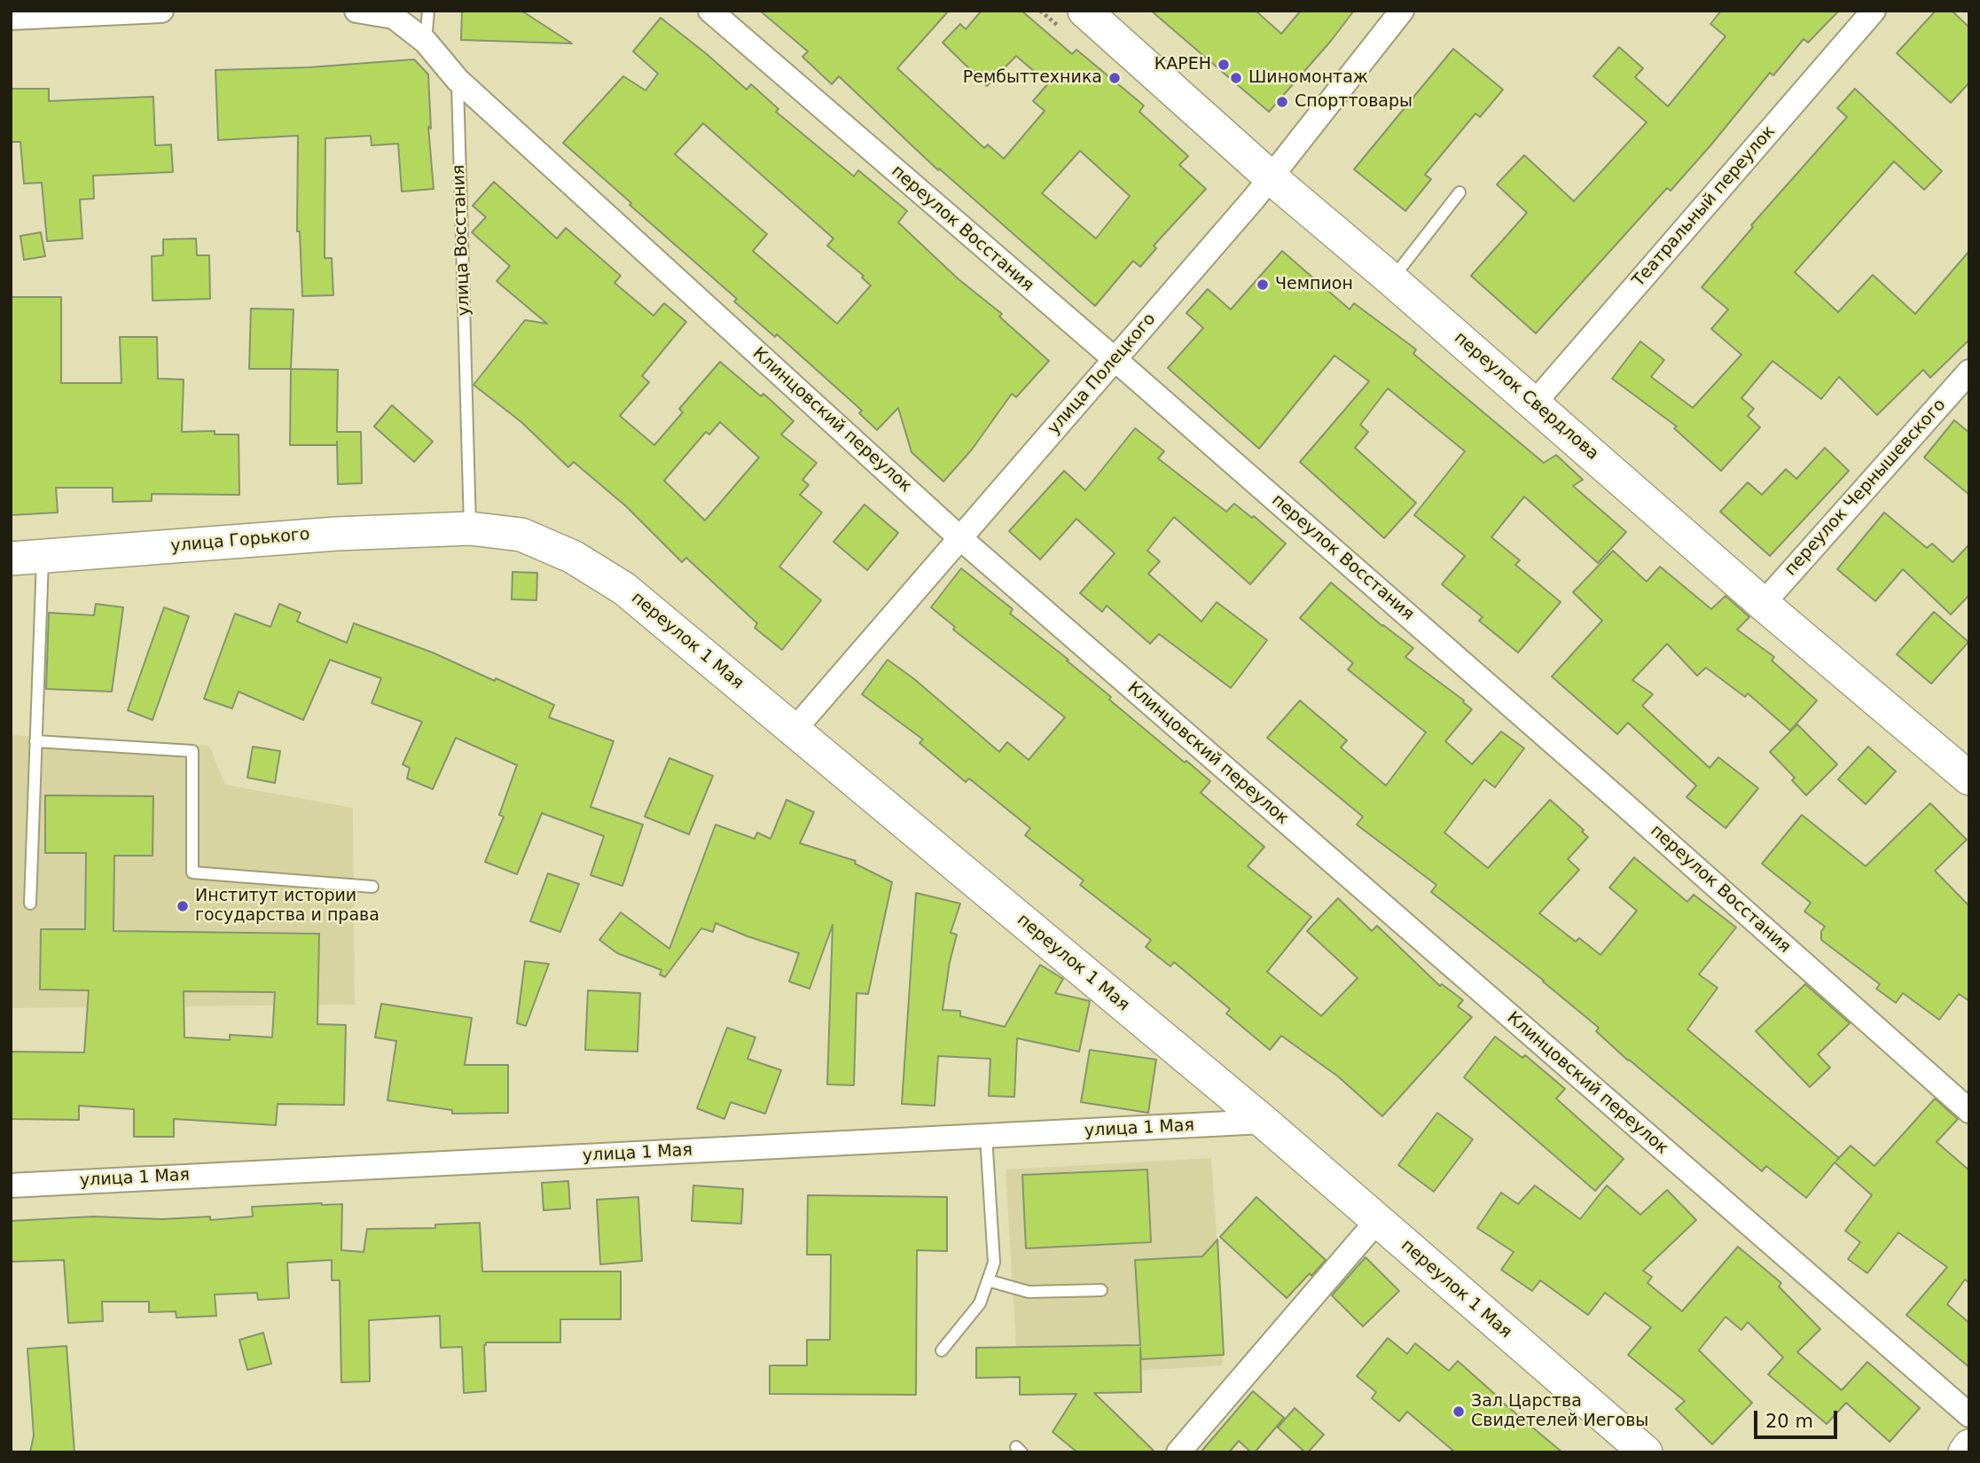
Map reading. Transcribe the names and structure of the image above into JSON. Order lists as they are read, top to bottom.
{
  "streets": {
    "street": [
      "Театральный переулок",
      "переулок Восстания",
      "улица Полецкого",
      "переулок Свердлова",
      "Клинцовский переулок",
      "переулок Чернышевского",
      "улица Горького",
      "переулок 1 Мая",
      "улица 1 Мая"
    ],
    "lane": ["улица Восстания"]
  },
  "crossings": [
    ["Театральный переулок", "переулок Свердлова"],
    ["переулок Восстания", "улица Полецкого"],
    ["улица Восстания", "Клинцовский переулок"],
    ["улица Восстания", "улица Горького"],
    ["улица Восстания", "переулок 1 Мая"],
    ["улица Полецкого", "переулок Свердлова"],
    ["улица Полецкого", "Клинцовский переулок"],
    ["улица Полецкого", "переулок 1 Мая"],
    ["переулок Свердлова", "переулок Чернышевского"],
    ["улица Горького", "переулок 1 Мая"],
    ["переулок 1 Мая", "улица 1 Мая"]
  ],
  "places": [
    "КАРЕН",
    "Рембыттехника",
    "Шиномонтаж",
    "Спорттовары",
    "Чемпион",
    "Институт истории государства и права",
    "Зал Царства Свидетелей Иеговы"
  ],
  "scale_bar": "20 m"
}
